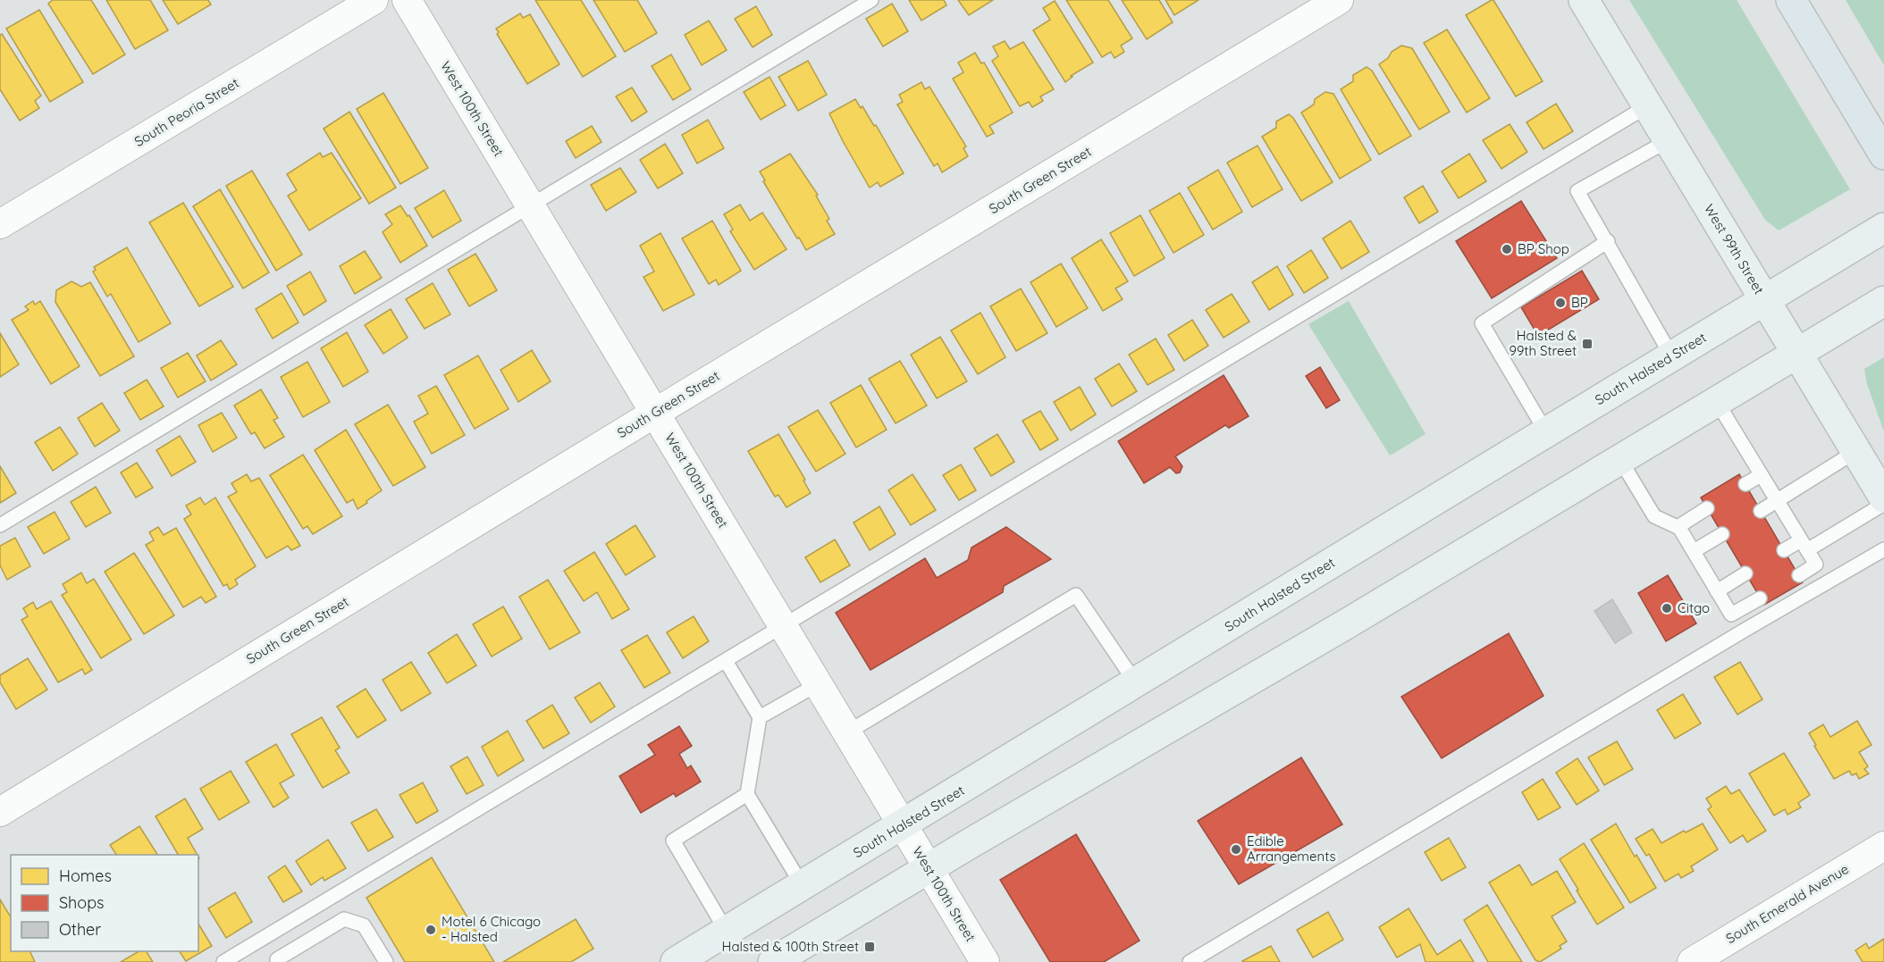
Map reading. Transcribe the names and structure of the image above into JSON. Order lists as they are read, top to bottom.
{
  "streets": {
    "main road": ["West 99th Street", "South Halsted Street"],
    "street": [
      "West 100th Street",
      "South Peoria Street",
      "South Green Street",
      "South Emerald Avenue"
    ]
  },
  "crossings": [
    ["West 100th Street", "South Green Street"],
    ["West 100th Street", "South Halsted Street"],
    ["West 99th Street", "South Halsted Street"]
  ],
  "places": {
    "other": [
      "BP Shop",
      "BP",
      "Citgo",
      "Edible Arrangements",
      "Motel 6 Chicago - Halsted"
    ],
    "transit": ["Halsted & 99th Street", "Halsted & 100th Street"]
  },
  "legend": ["Homes", "Shops", "Other"]
}
